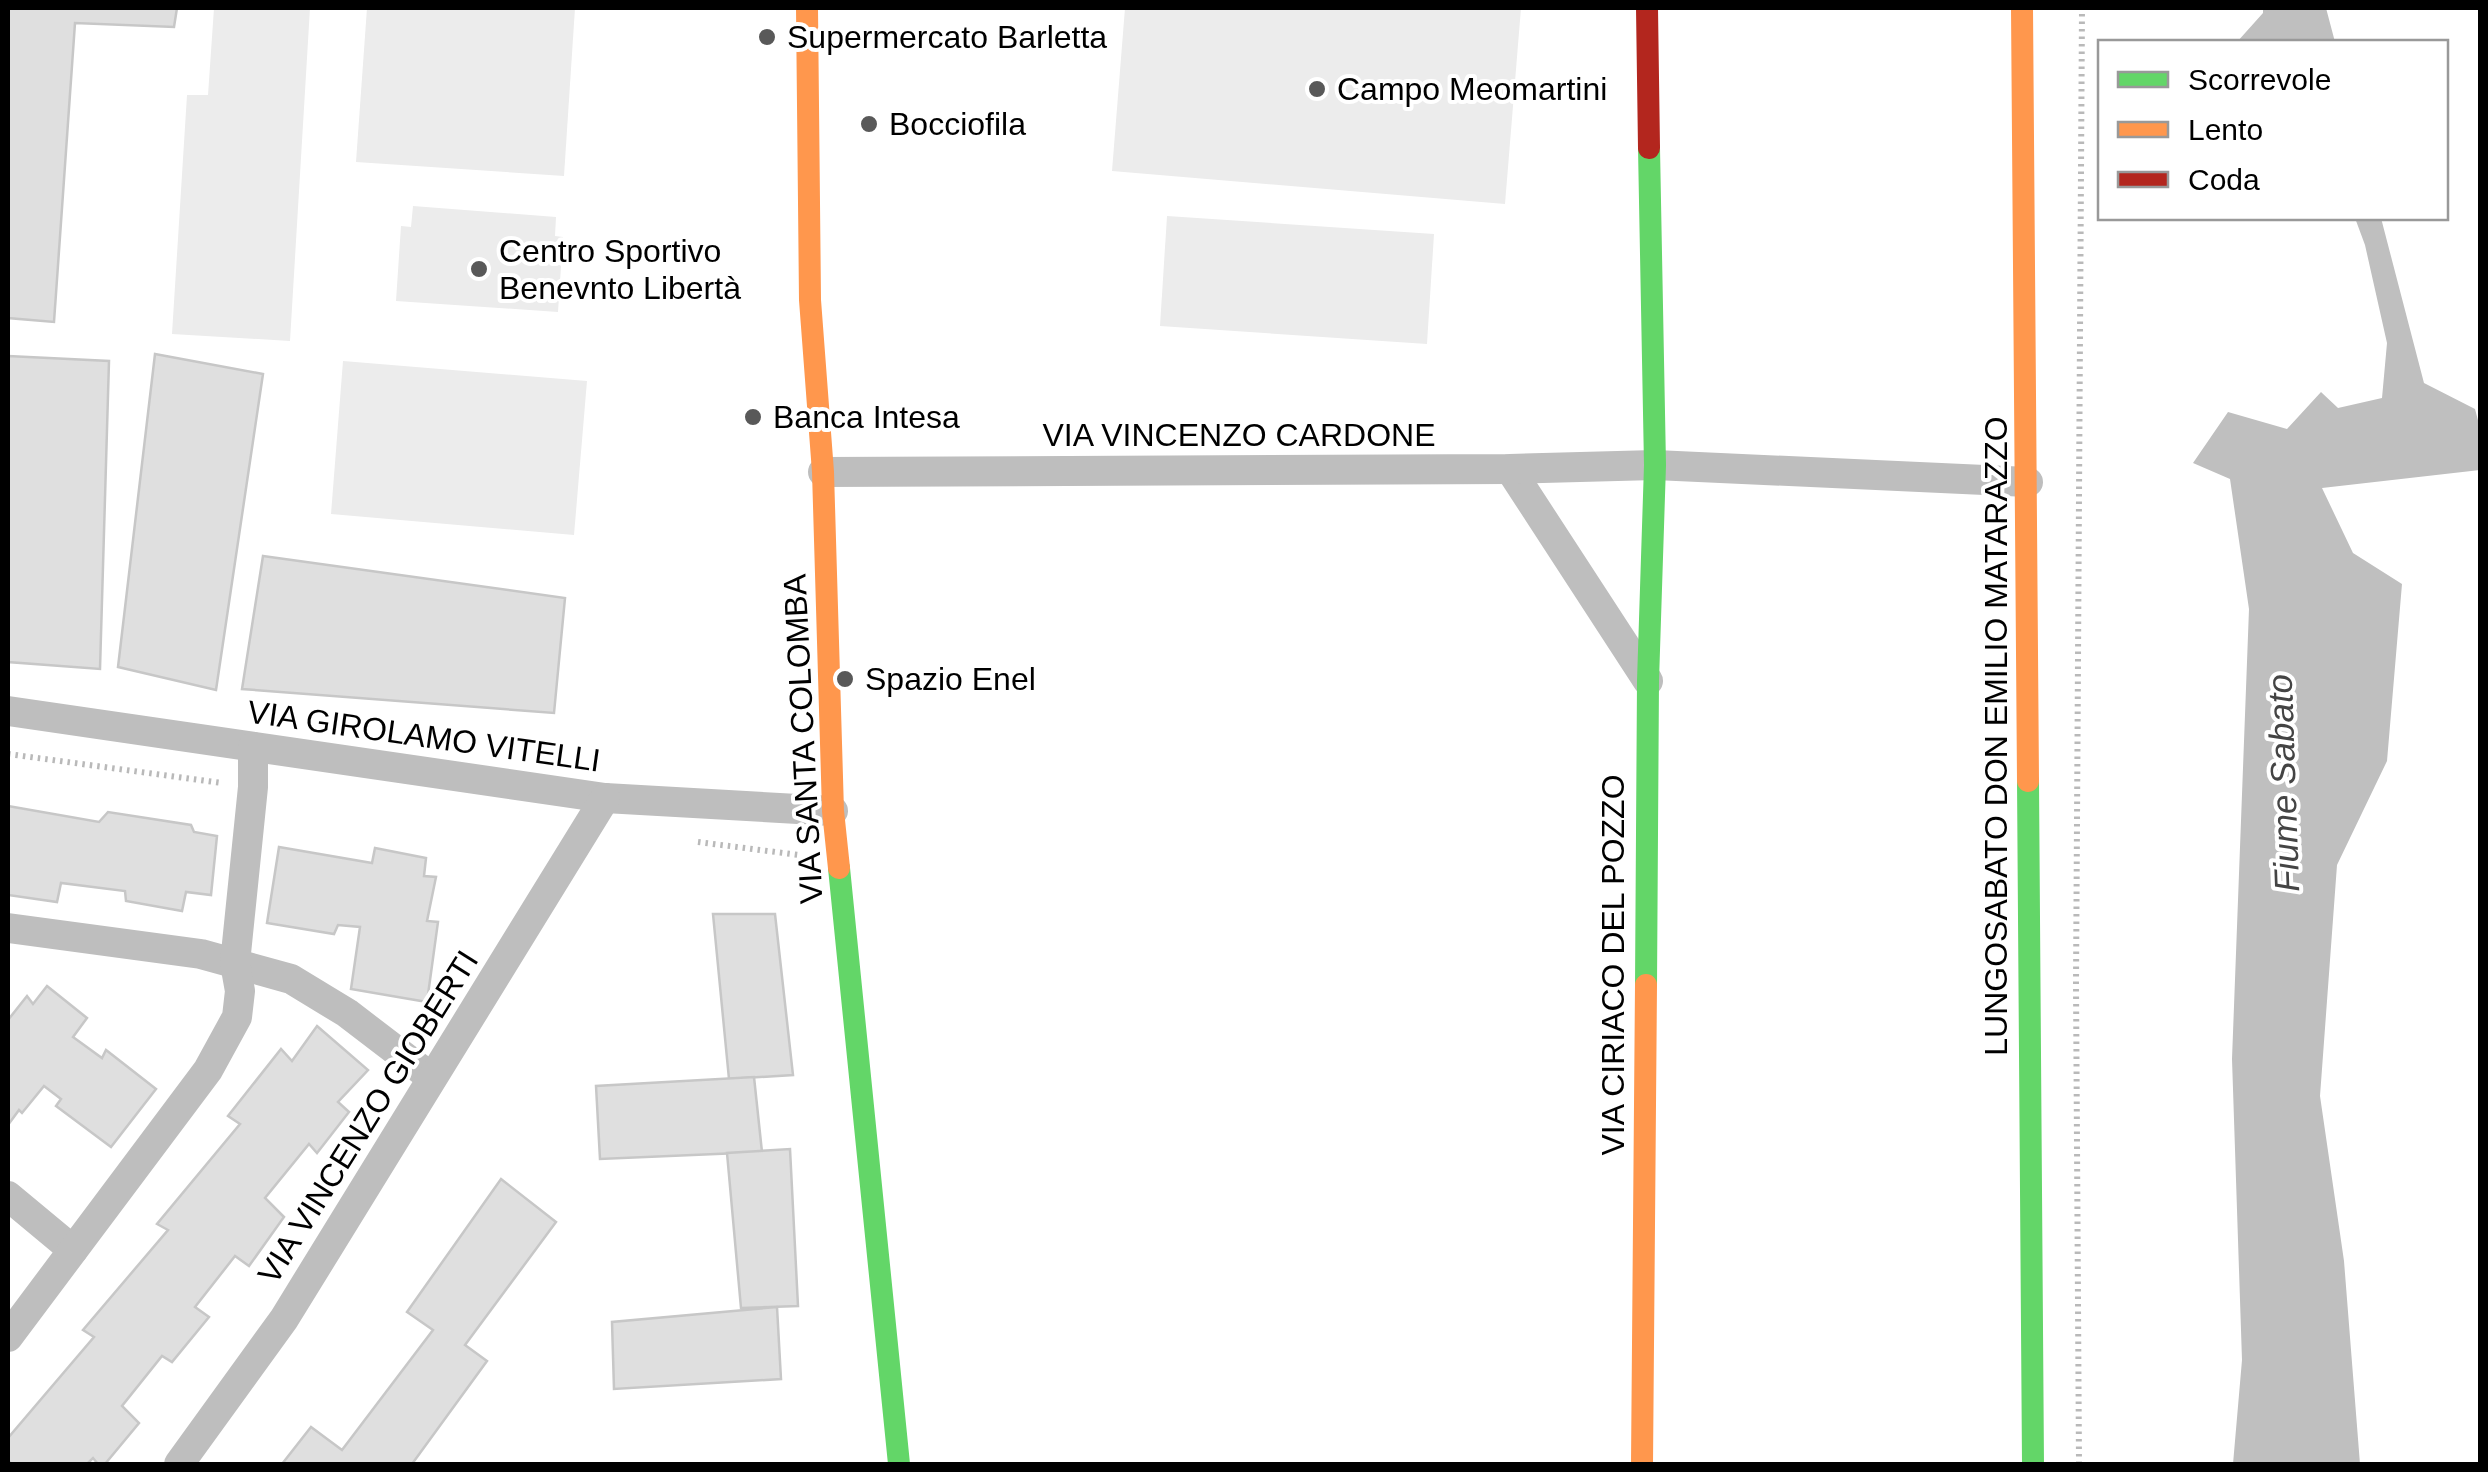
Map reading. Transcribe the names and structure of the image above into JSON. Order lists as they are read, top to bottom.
{
  "streets": {
    "street": [
      "VIA VINCENZO CARDONE",
      "VIA GIROLAMO VITELLI",
      "LUNGOSABATO DON EMILIO MATARAZZO",
      "VIA SANTA COLOMBA",
      "VIA CIRIACO DEL POZZO",
      "VIA VINCENZO GIOBERTI"
    ]
  },
  "crossings": [
    ["VIA VINCENZO CARDONE", "LUNGOSABATO DON EMILIO MATARAZZO"],
    ["VIA VINCENZO CARDONE", "VIA SANTA COLOMBA"],
    ["VIA VINCENZO CARDONE", "VIA CIRIACO DEL POZZO"],
    ["VIA GIROLAMO VITELLI", "VIA SANTA COLOMBA"],
    ["VIA GIROLAMO VITELLI", "VIA VINCENZO GIOBERTI"]
  ],
  "water": ["Fiume Sabato"],
  "places": [
    "Supermercato Barletta",
    "Campo Meomartini",
    "Bocciofila",
    "Centro Sportivo Benevnto Libertà",
    "Banca Intesa",
    "Spazio Enel"
  ],
  "legend": ["Scorrevole", "Lento", "Coda"]
}
